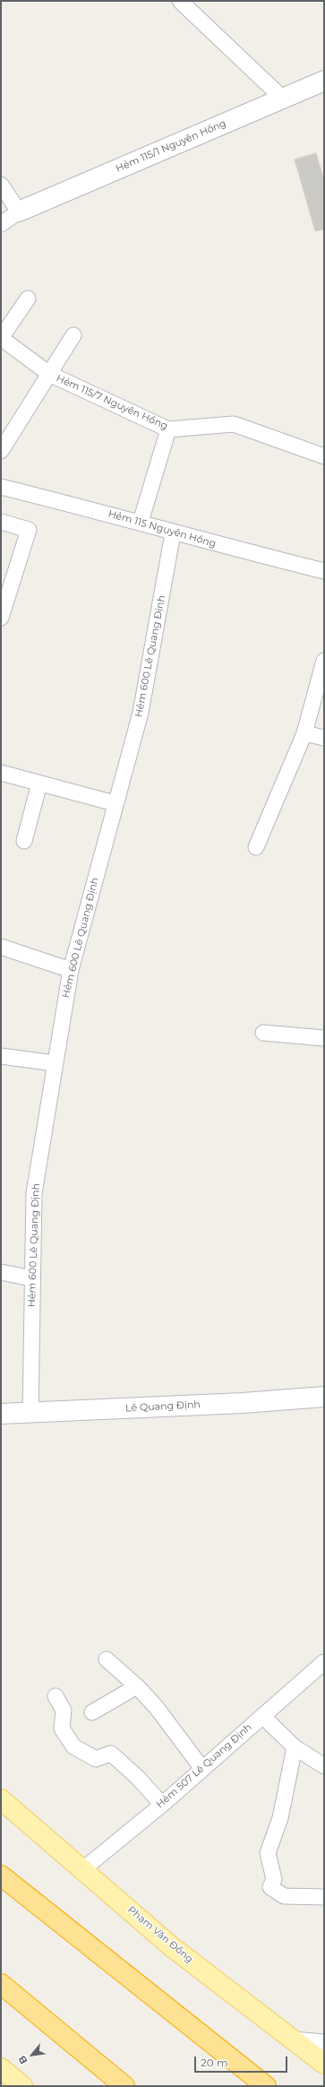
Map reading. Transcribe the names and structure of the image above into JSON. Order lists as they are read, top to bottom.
{
  "streets": {
    "main road": ["Phạm Văn Đồng"],
    "street": ["Hẻm 115/1 Nguyên Hồng", "Lê Quang Định"],
    "lane": [
      "Hẻm 115/7 Nguyên Hồng",
      "Hẻm 115 Nguyên Hồng",
      "Hẻm 600 Lê Quang Định",
      "Hẻm 507 Lê Quang Định"
    ]
  },
  "crossings": [
    ["Hẻm 115 Nguyên Hồng", "Hẻm 600 Lê Quang Định"],
    ["Hẻm 600 Lê Quang Định", "Lê Quang Định"],
    ["Hẻm 507 Lê Quang Định", "Phạm Văn Đồng"]
  ],
  "scale_bar": "20 m",
  "north": "bottom left"
}
